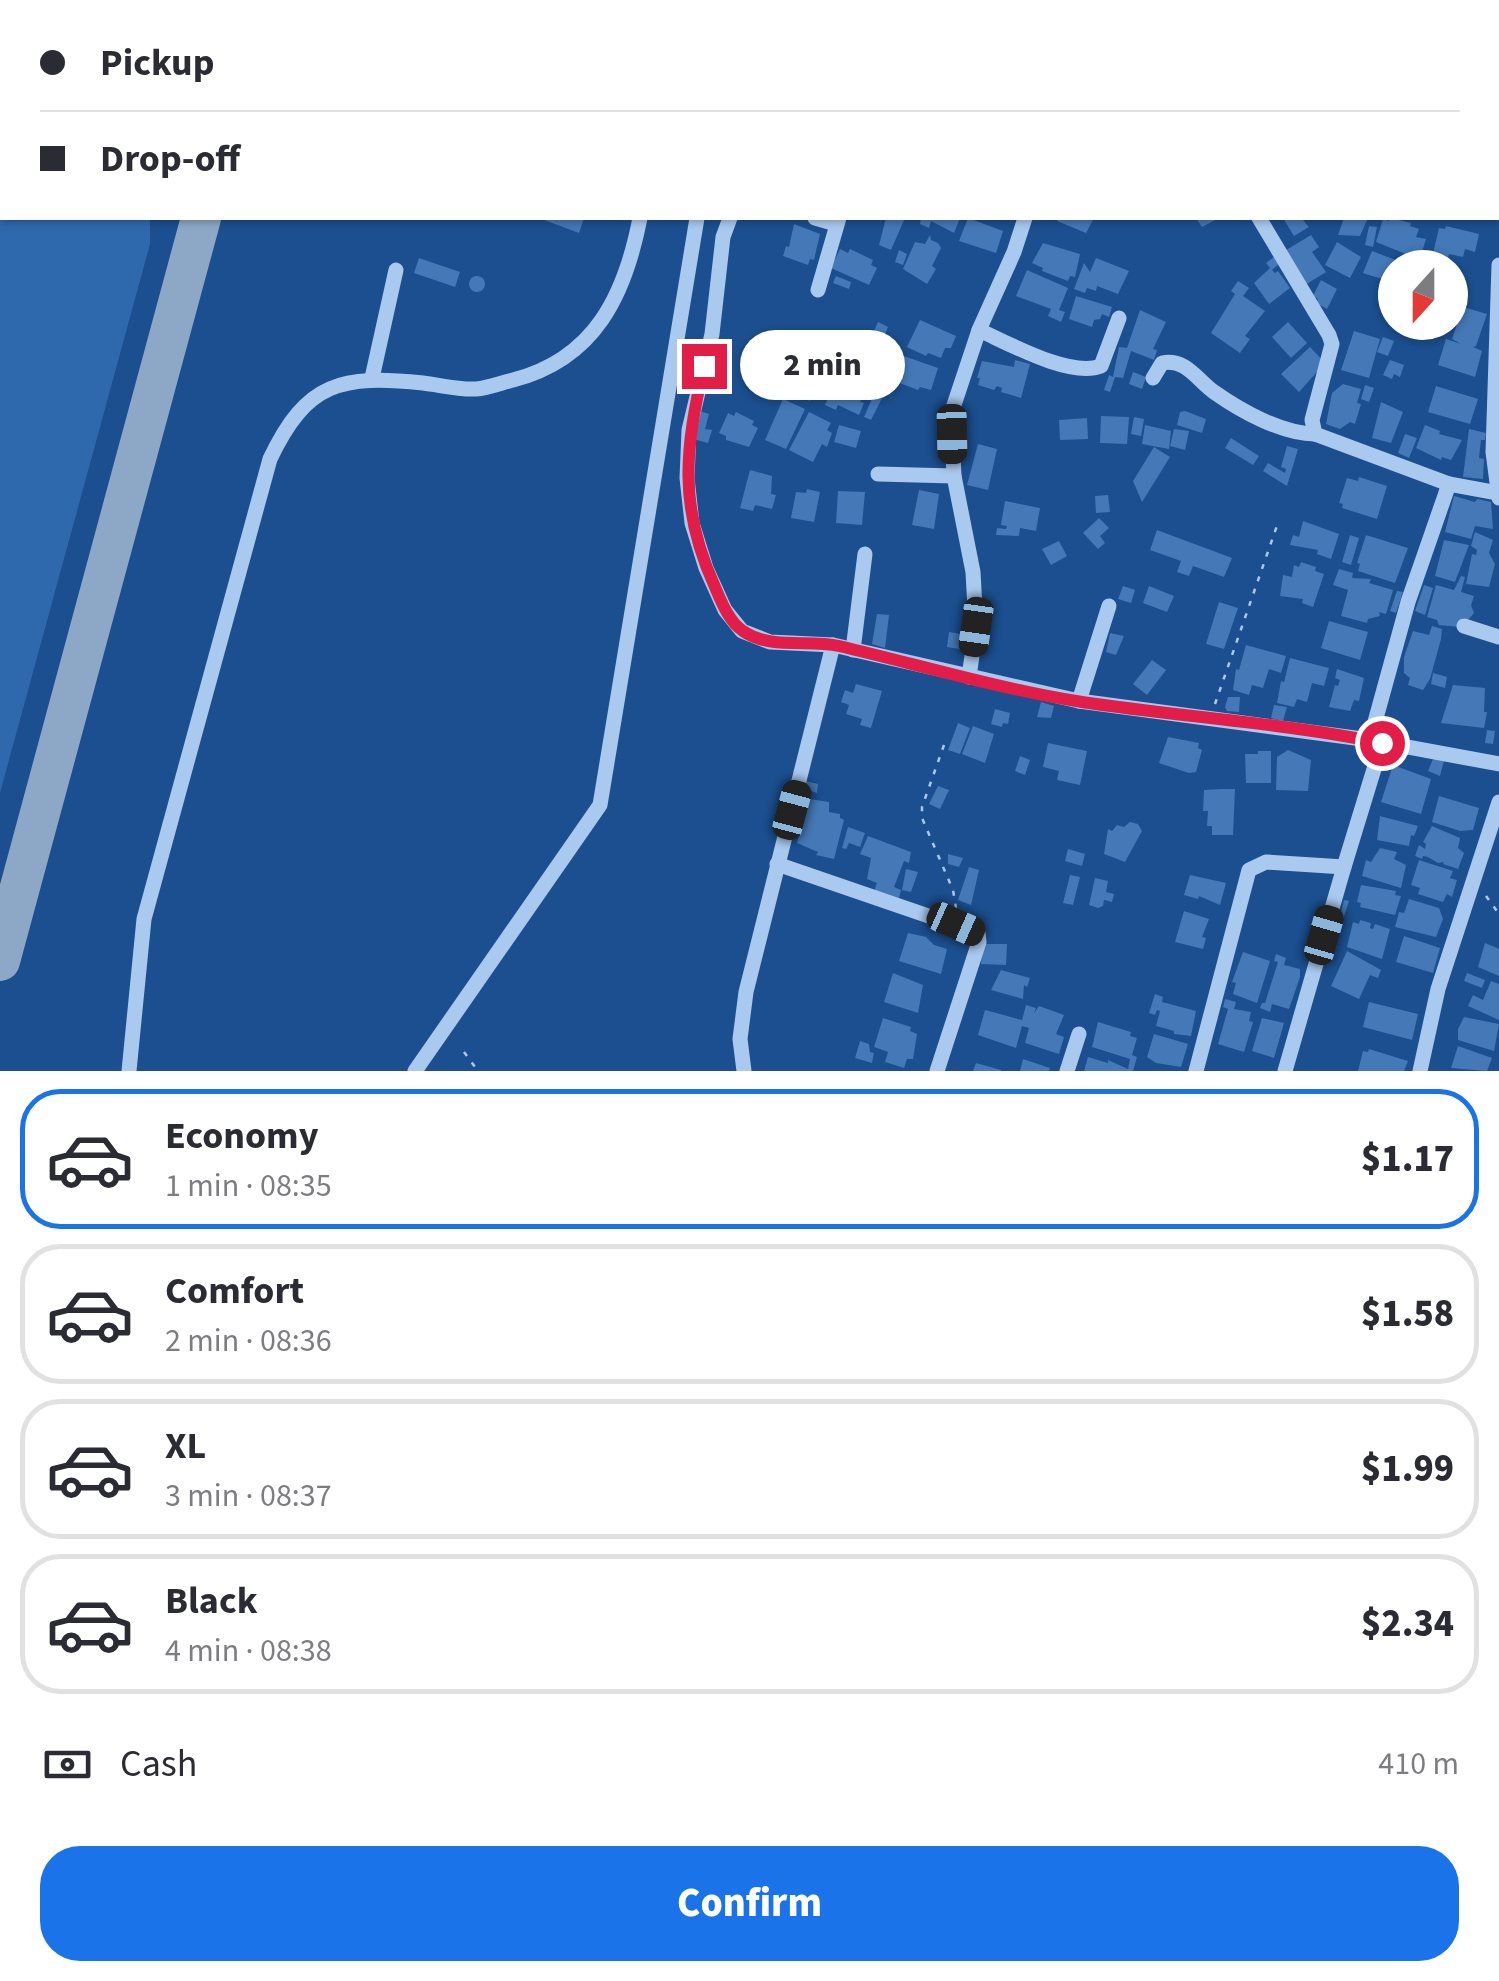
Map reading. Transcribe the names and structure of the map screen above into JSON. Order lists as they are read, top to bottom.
{
  "north": "bottom",
  "page": {
    "banner": ["Pickup", "Drop-off"],
    "bubble": "2 min",
    "list": [
      {
        "name": "Economy",
        "note": "1 min · 08:35",
        "value": "$1.17"
      },
      {
        "name": "Comfort",
        "note": "2 min · 08:36",
        "value": "$1.58"
      },
      {
        "name": "XL",
        "note": "3 min · 08:37",
        "value": "$1.99"
      },
      {
        "name": "Black",
        "note": "4 min · 08:38",
        "value": "$2.34"
      }
    ],
    "pay": ["Cash", "410 m"],
    "buttons": "Confirm"
  }
}
